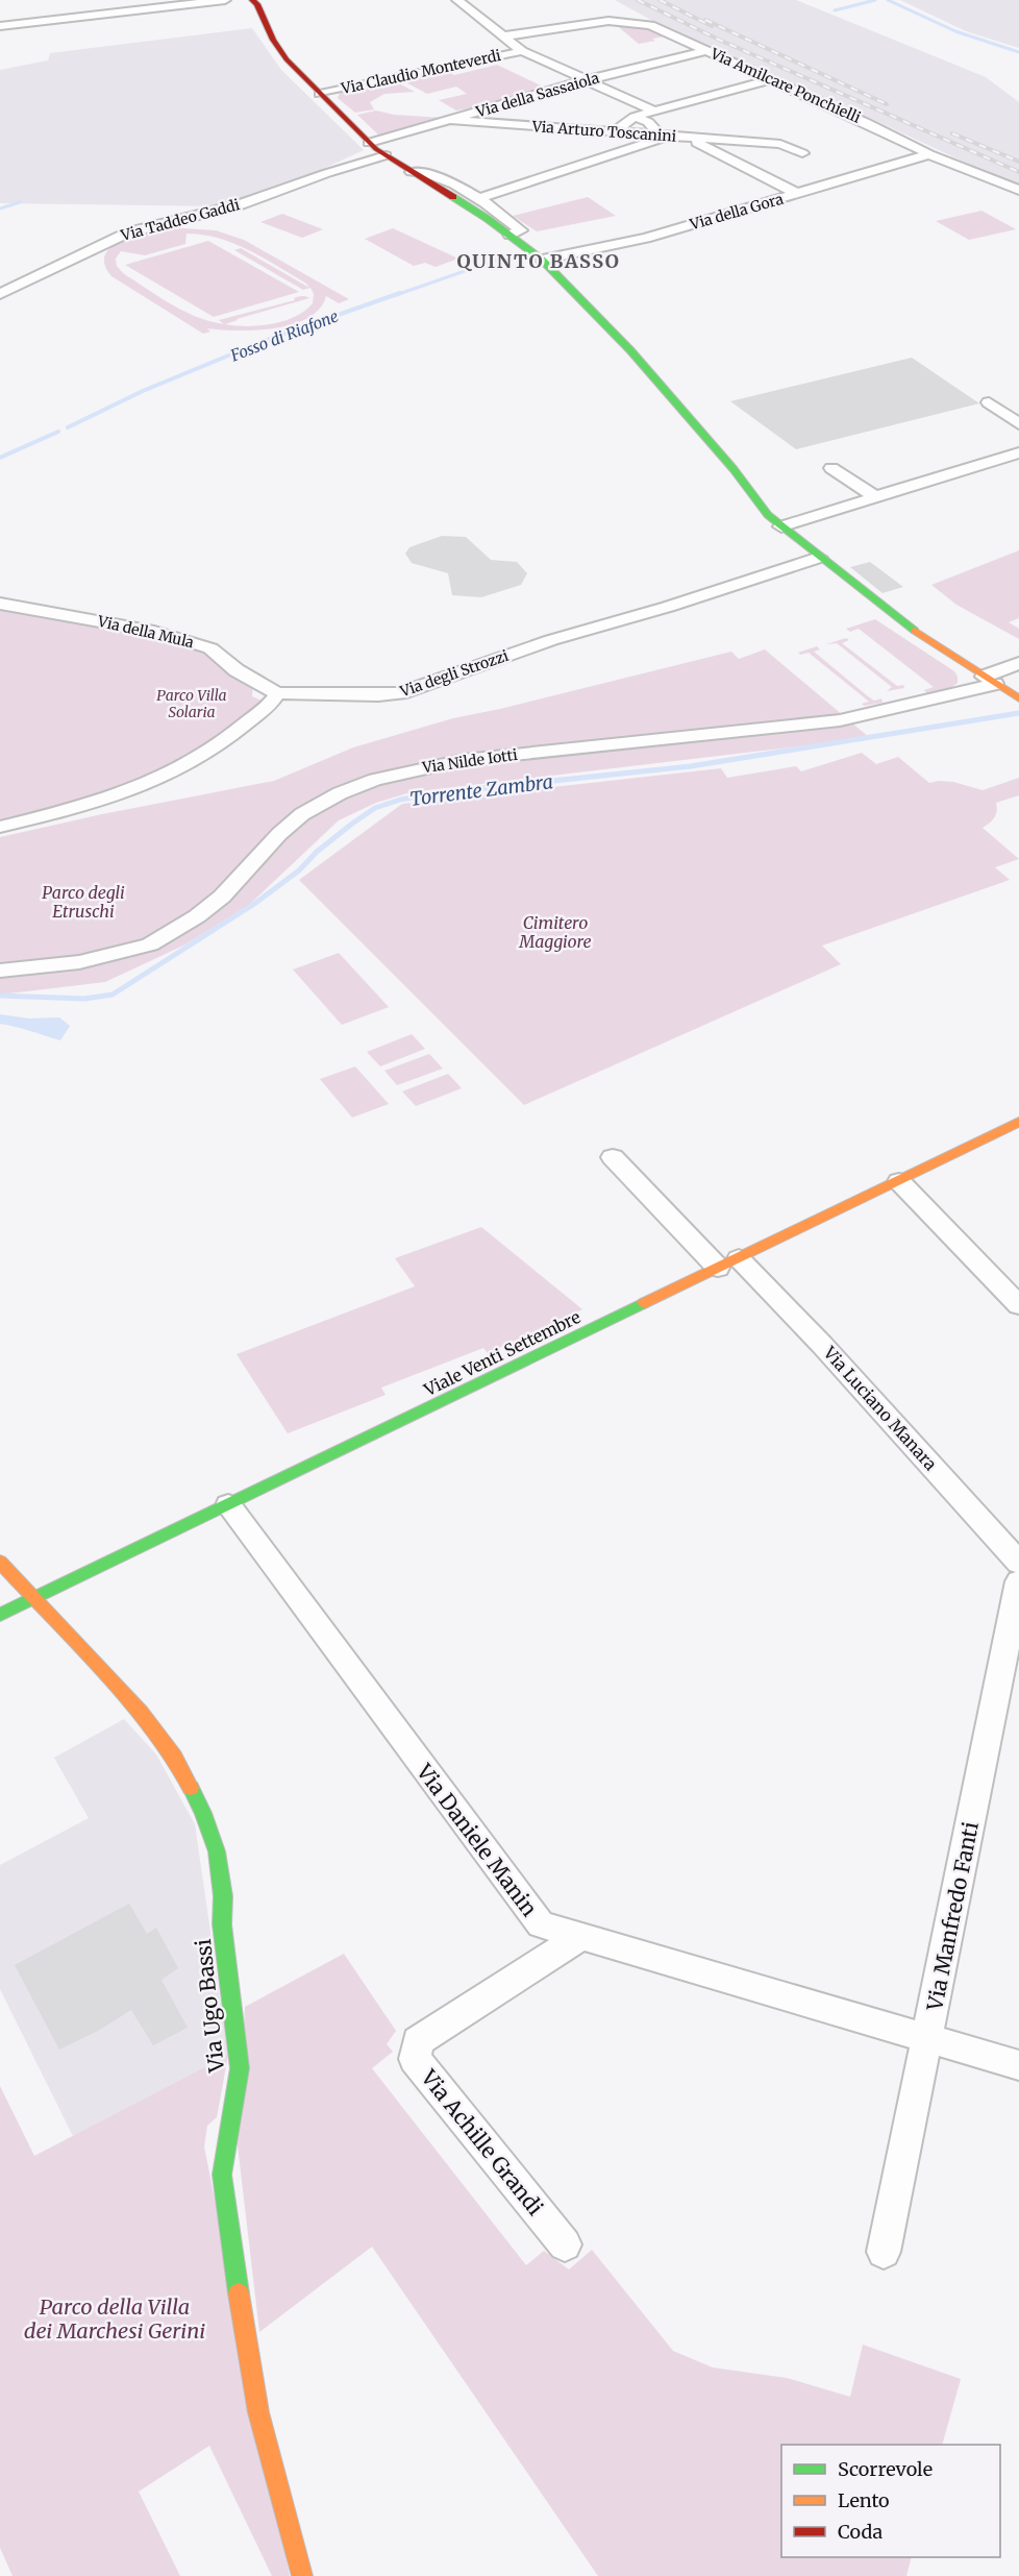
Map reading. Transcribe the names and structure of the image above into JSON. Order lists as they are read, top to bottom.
{
  "streets": {
    "main road": ["Viale Venti Settembre", "Via Ugo Bassi"],
    "street": [
      "Via Claudio Monteverdi",
      "Via Amilcare Ponchielli",
      "Via della Sassaiola",
      "Via Arturo Toscanini",
      "Via della Gora",
      "Via Taddeo Gaddi",
      "Via della Mula",
      "Via degli Strozzi",
      "Via Nilde Iotti",
      "Via Luciano Manara",
      "Via Daniele Manin",
      "Via Manfredo Fanti",
      "Via Achille Grandi"
    ]
  },
  "crossings": [
    ["Via Amilcare Ponchielli", "Via della Sassaiola"],
    ["Via Amilcare Ponchielli", "Via della Gora"],
    ["Via della Sassaiola", "Via Arturo Toscanini"],
    ["Via della Mula", "Via degli Strozzi"],
    ["Viale Venti Settembre", "Via Luciano Manara"],
    ["Viale Venti Settembre", "Via Daniele Manin"],
    ["Viale Venti Settembre", "Via Ugo Bassi"],
    ["Via Daniele Manin", "Via Manfredo Fanti"],
    ["Via Daniele Manin", "Via Achille Grandi"]
  ],
  "districts": ["QUINTO BASSO"],
  "water": ["Fosso di Riafone", "Torrente Zambra"],
  "parks": [
    "Parco Villa Solaria",
    "Parco degli Etruschi",
    "Cimitero Maggiore",
    "Parco della Villa dei Marchesi Gerini"
  ],
  "legend": ["Scorrevole", "Lento", "Coda"]
}
